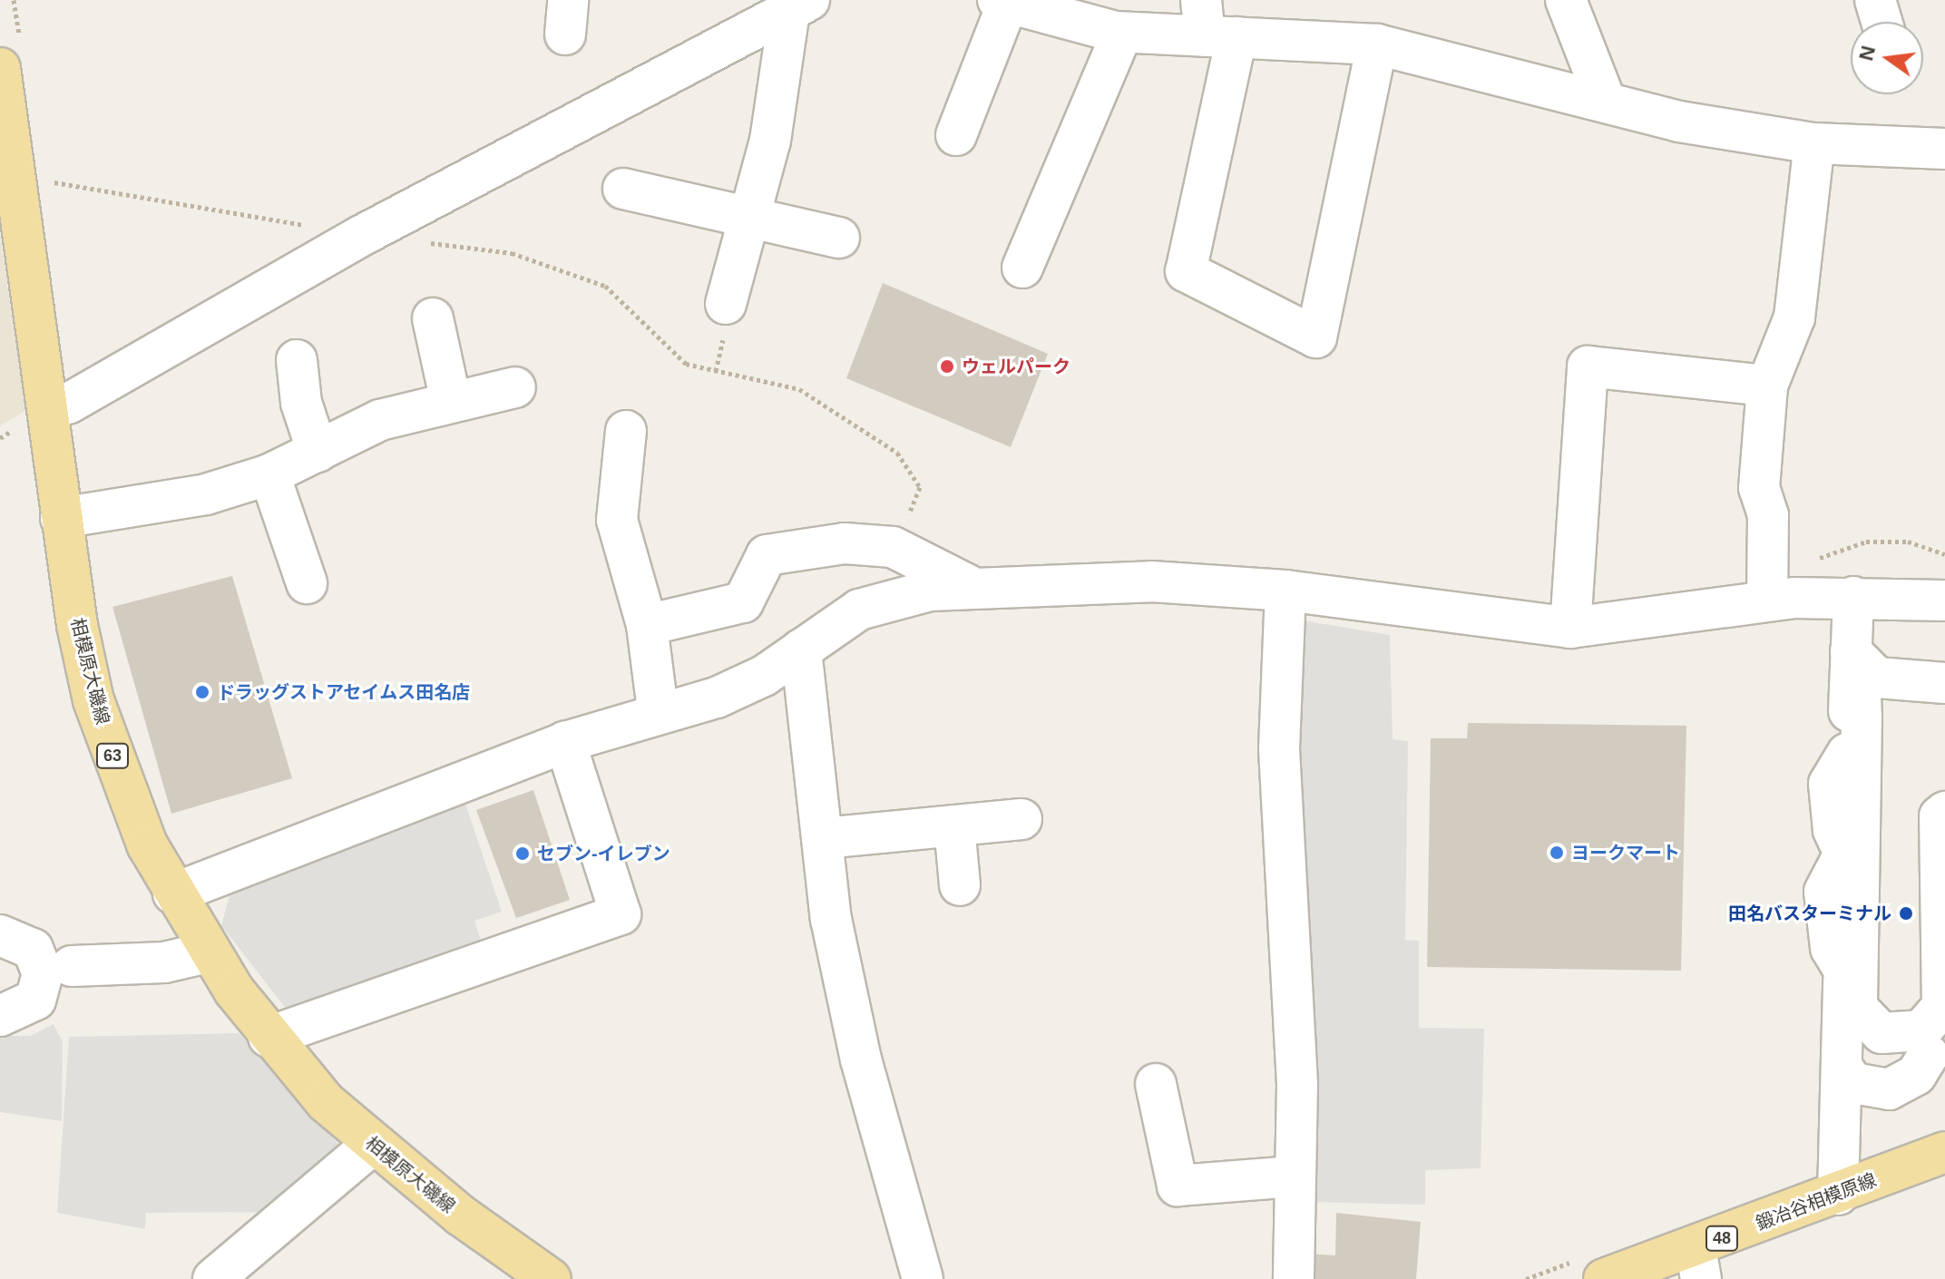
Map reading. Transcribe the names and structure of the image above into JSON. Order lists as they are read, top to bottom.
{
  "streets": {
    "main road": [
      "相模原大磯線",
      "63",
      "鍛冶谷相模原線",
      "48"
    ]
  },
  "places": [
    "ウェルパーク",
    "ドラッグストアセイムス田名店",
    "ヨークマート",
    "セブン-イレブン",
    "田名バスターミナル"
  ],
  "north": "left"
}
